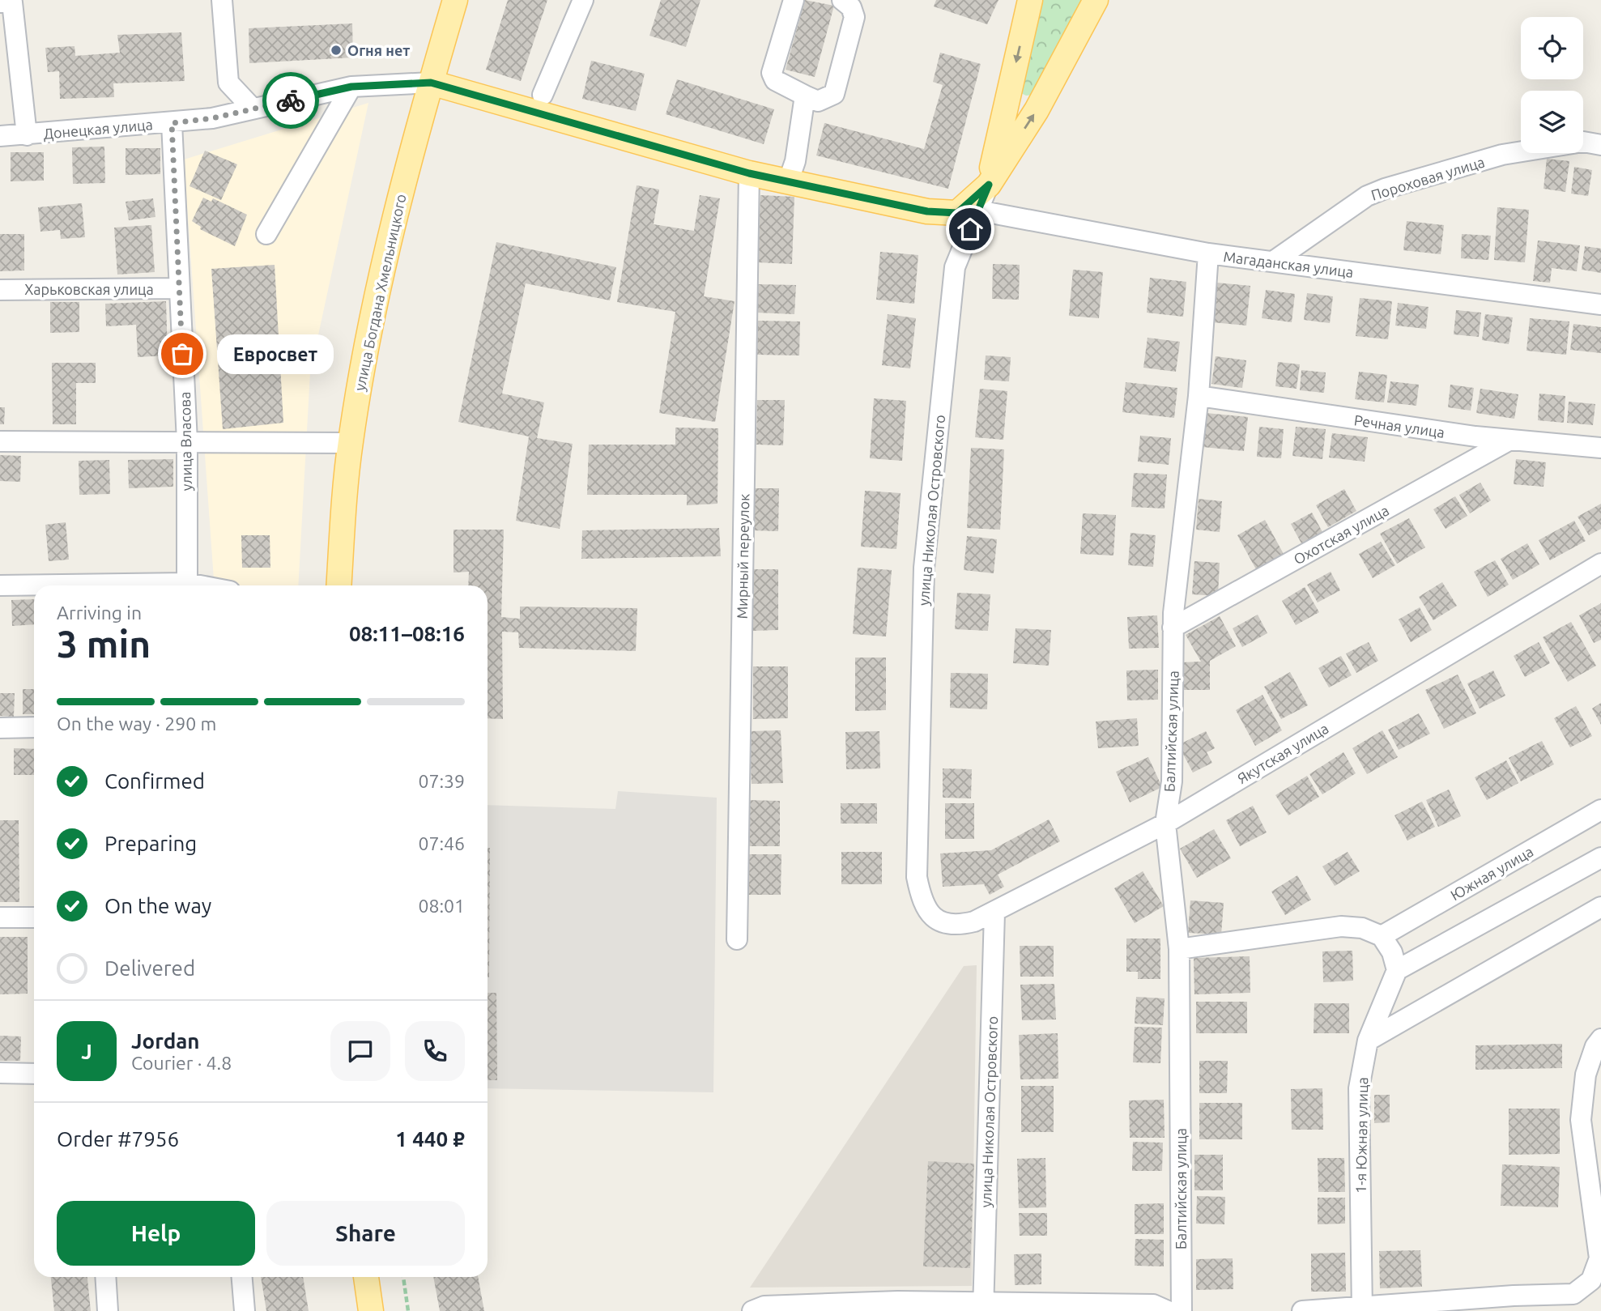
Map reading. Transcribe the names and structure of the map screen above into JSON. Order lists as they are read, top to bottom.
{
  "streets": {
    "main road": ["улица Богдана Хмельницкого", "улица Николая Островского"],
    "street": [
      "Донецкая улица",
      "Пороховая улица",
      "Магаданская улица",
      "Харьковская улица",
      "Речная улица",
      "улица Власова",
      "Охотская улица",
      "Мирный переулок",
      "Балтийская улица",
      "Якутская улица",
      "Южная улица",
      "1-я Южная улица"
    ]
  },
  "crossings": [
    ["Донецкая улица", "улица Богдана Хмельницкого"],
    ["Донецкая улица", "улица Власова"],
    ["Пороховая улица", "Магаданская улица"],
    ["Магаданская улица", "улица Николая Островского"],
    ["Магаданская улица", "Балтийская улица"],
    ["Харьковская улица", "улица Власова"],
    ["Речная улица", "Охотская улица"],
    ["Речная улица", "Балтийская улица"],
    ["улица Николая Островского", "Якутская улица"],
    ["Охотская улица", "Балтийская улица"],
    ["Балтийская улица", "Якутская улица"]
  ],
  "places": ["Огня нет", "Евросвет"],
  "page": {
    "bubble": "Евросвет",
    "heading": ["3 min", "Arriving in", "08:11–08:16"],
    "panel": [
      "Jordan",
      "Courier · 4.8",
      "Order #7956",
      "1 440 ₽"
    ],
    "bar": "On the way · 290 m",
    "list": [
      ["Confirmed", "07:39"],
      ["Preparing", "07:46"],
      ["On the way", "08:01"],
      "Delivered"
    ],
    "round": "J",
    "buttons": ["Help", "Share"]
  }
}
